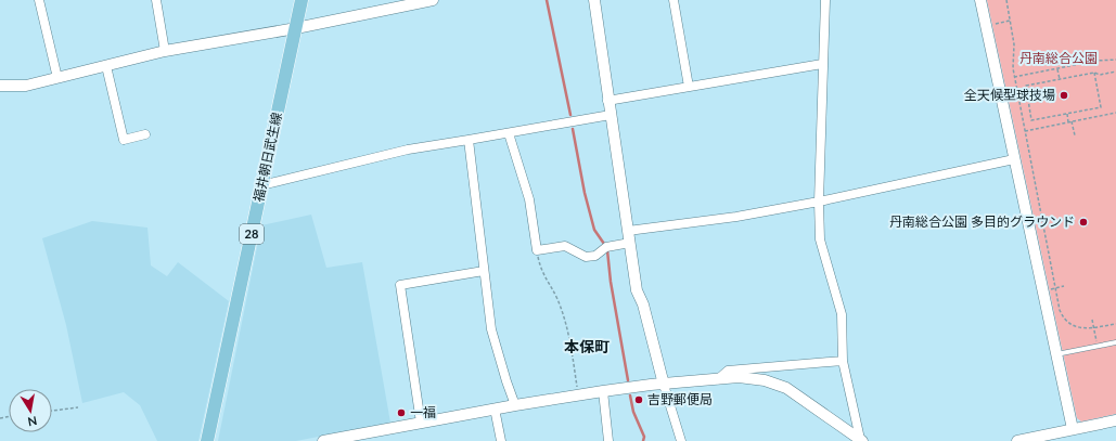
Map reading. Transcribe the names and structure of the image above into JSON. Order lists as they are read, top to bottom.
{
  "streets": {
    "main road": ["福井朝日武生線", "28"]
  },
  "districts": ["本保町"],
  "parks": ["丹南総合公園"],
  "places": [
    "全天候型球技場",
    "丹南総合公園 多目的グラウンド",
    "吉野郵便局",
    "一福"
  ],
  "north": "bottom"
}
